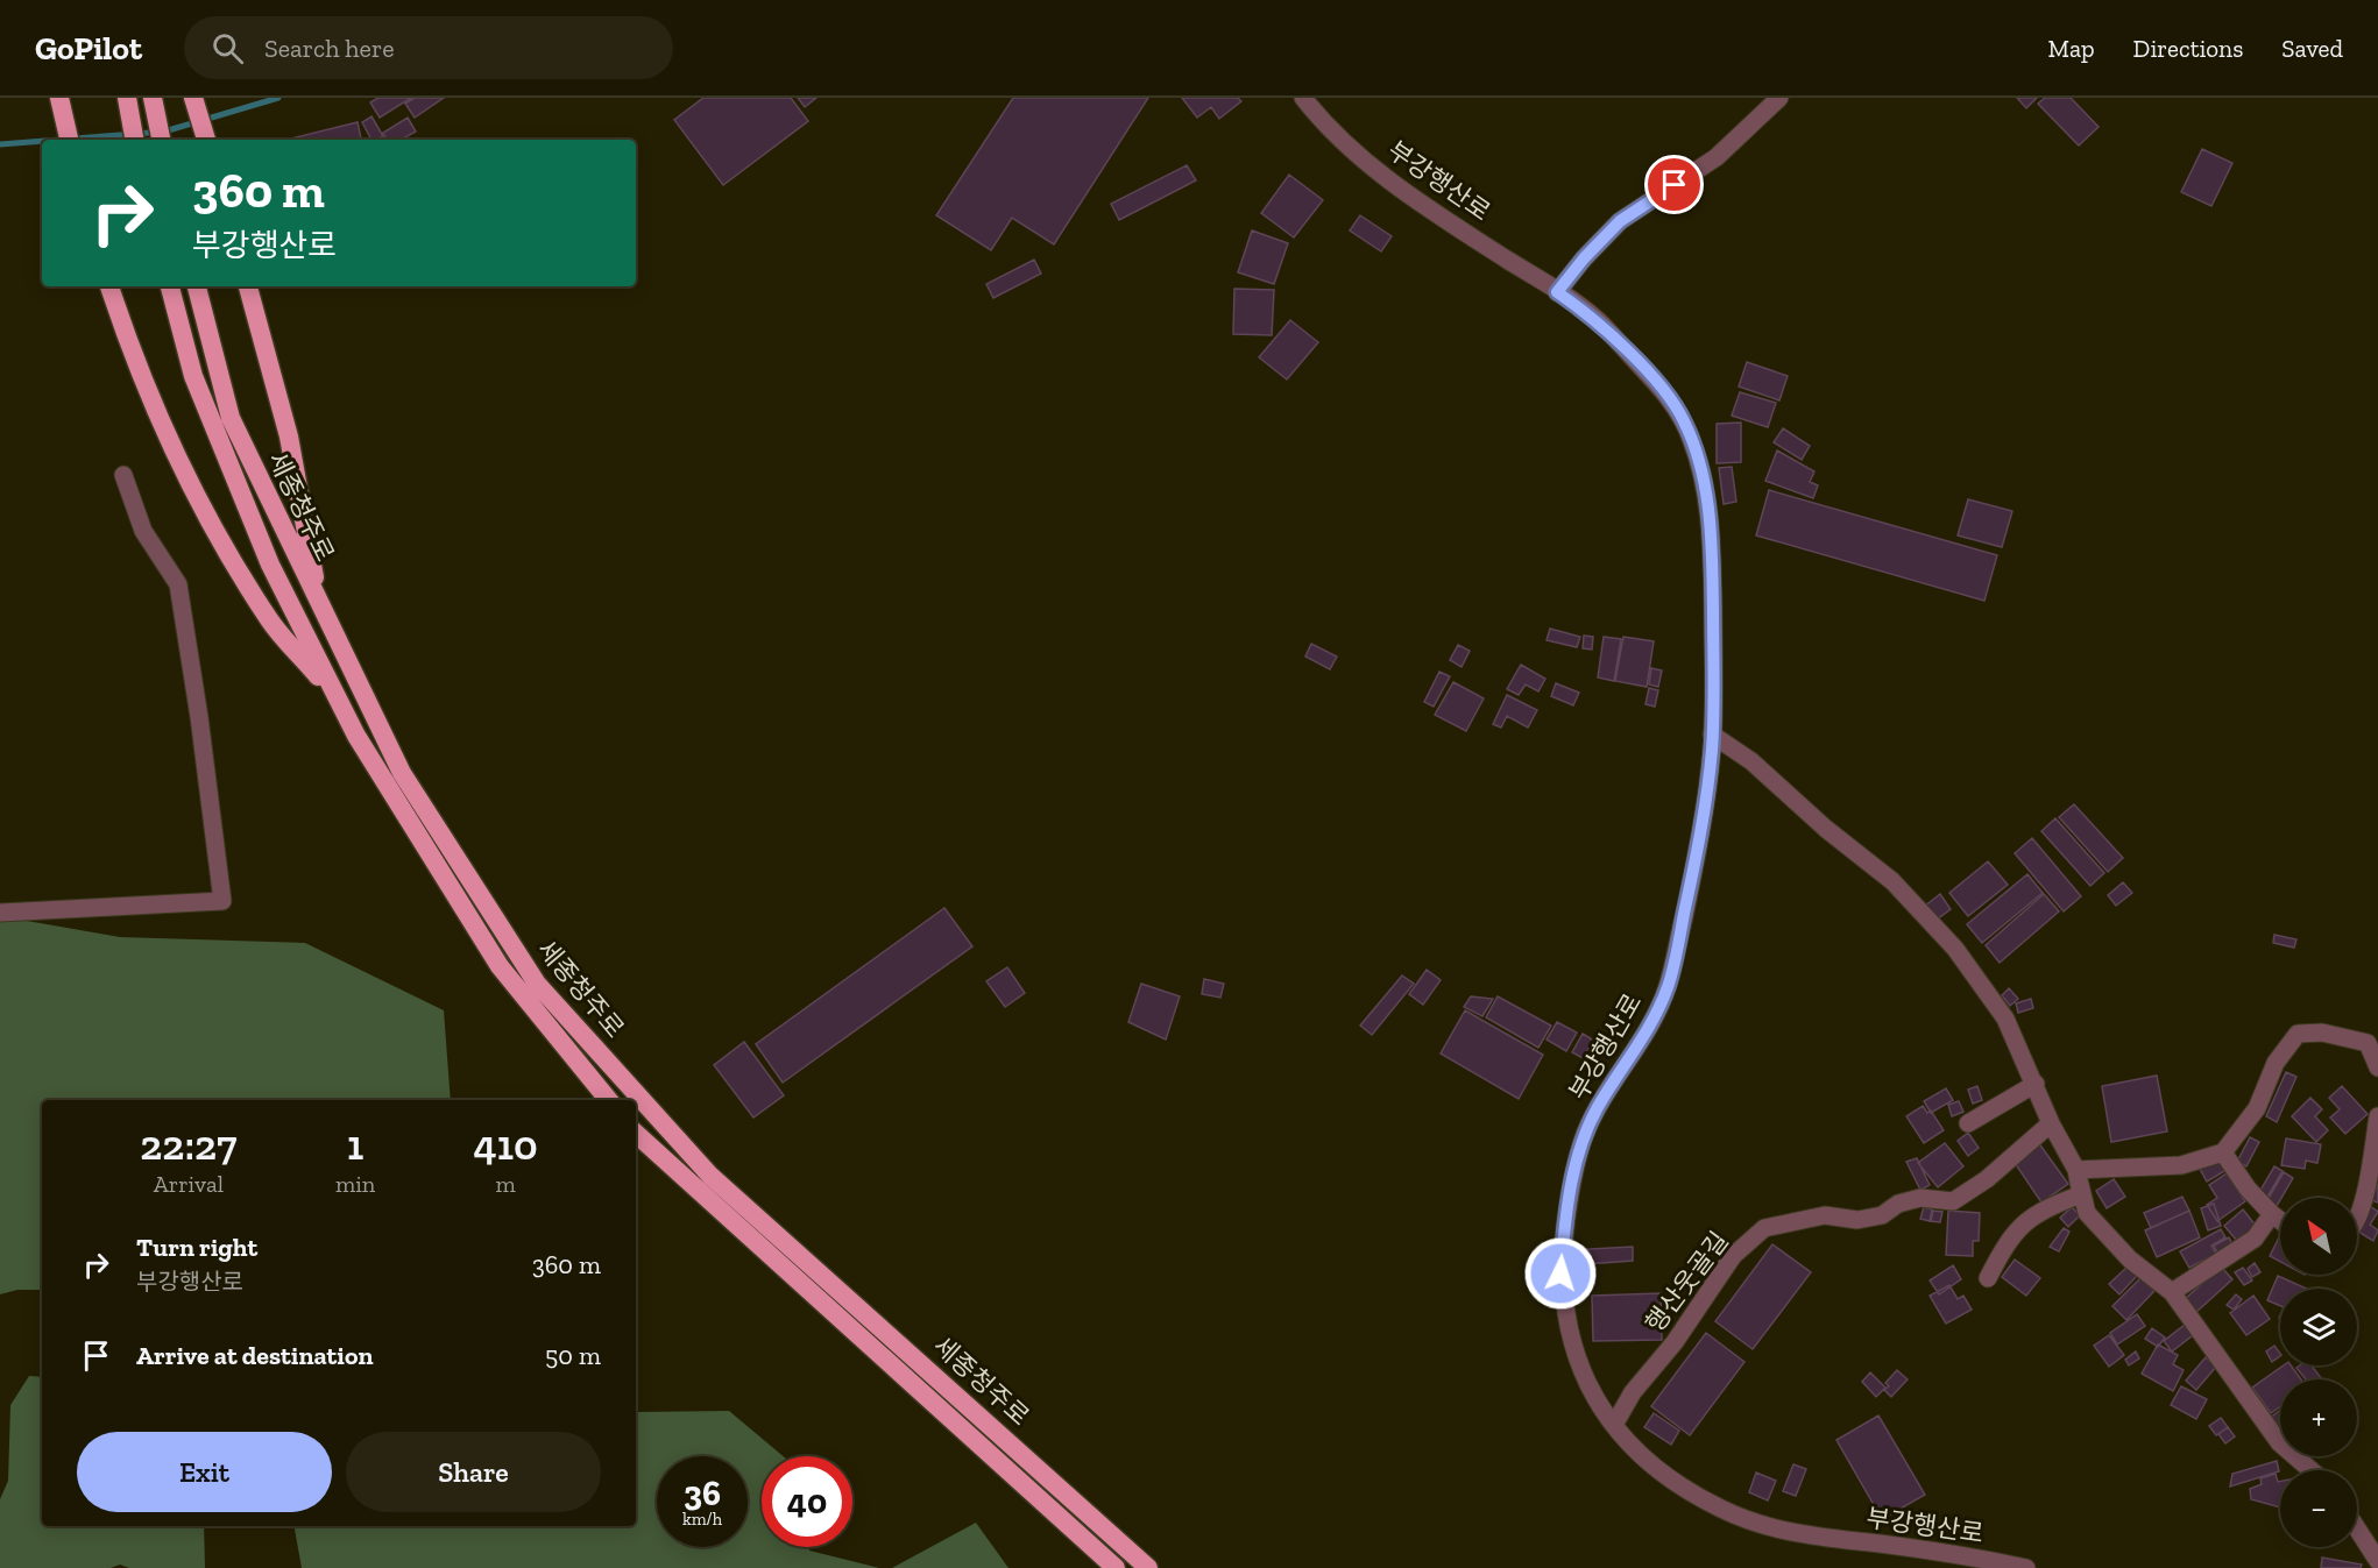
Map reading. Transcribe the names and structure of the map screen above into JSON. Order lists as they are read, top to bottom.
{
  "streets": {
    "highway": ["세종청주로"],
    "street": ["부강행산로", "행산웃골길"]
  },
  "crossings": [
    ["부강행산로", "행산웃골길"]
  ],
  "north": "top left",
  "page": {
    "header": "GoPilot",
    "search": "Search here",
    "nav": ["Map", "Directions", "Saved"],
    "turn": ["360 m", "부강행산로"],
    "eta": [
      "22:27",
      "Arrival",
      "1",
      "min",
      "410",
      "m"
    ],
    "map_buttons": ["+", "−"],
    "list": [
      {
        "name": "Turn right",
        "note": "부강행산로",
        "value": "360 m"
      },
      {
        "name": "Arrive at destination",
        "value": "50 m"
      }
    ],
    "buttons": ["Exit", "Share"],
    "speed": "36 km/h",
    "limit": "40"
  }
}
